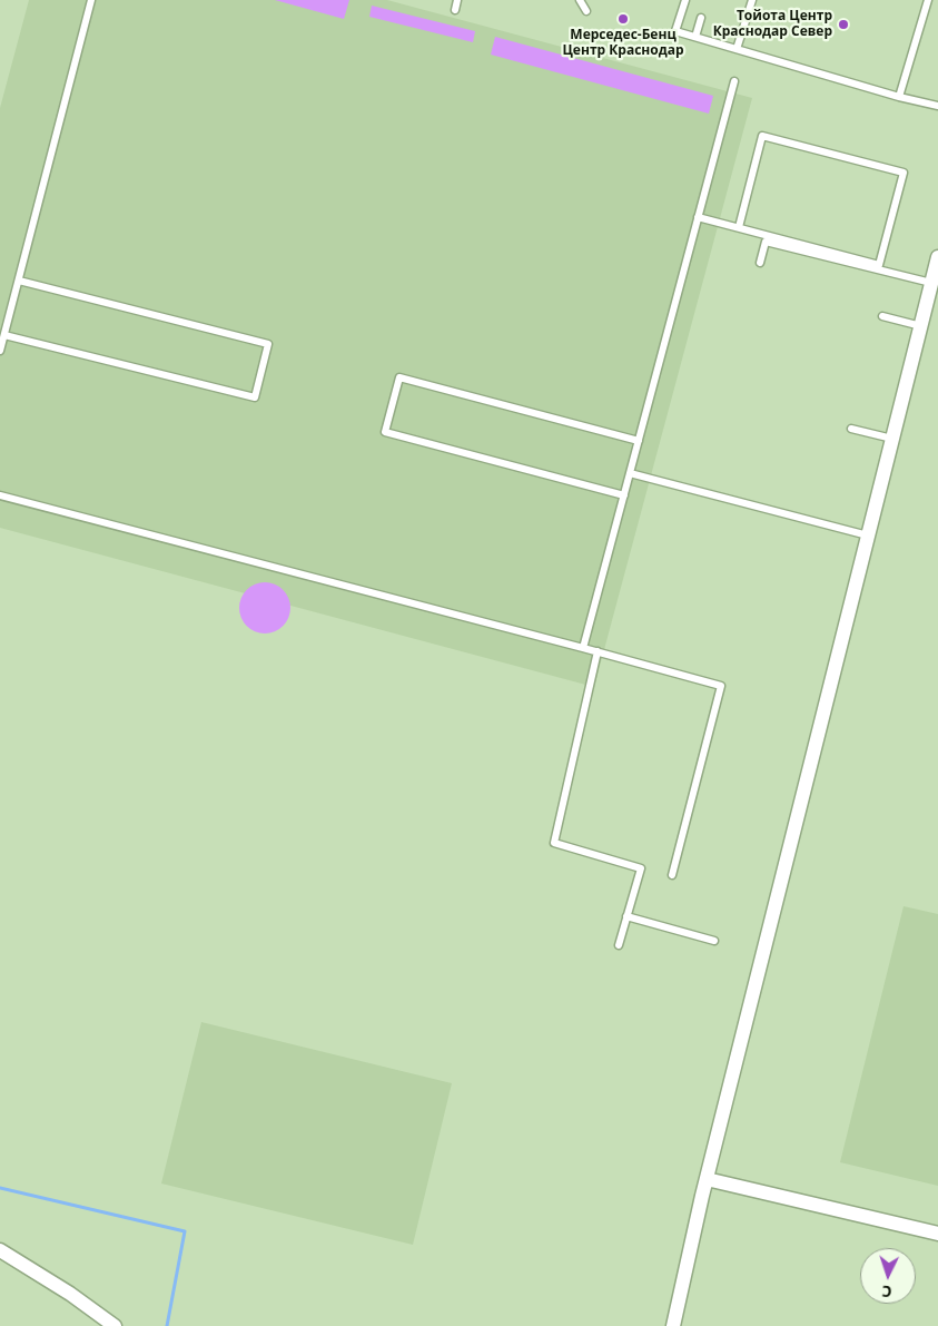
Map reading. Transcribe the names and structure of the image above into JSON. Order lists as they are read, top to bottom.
{
  "places": ["Мерседес-Бенц Центр Краснодар", "Тойота Центр Краснодар Север"],
  "north": "bottom"
}
